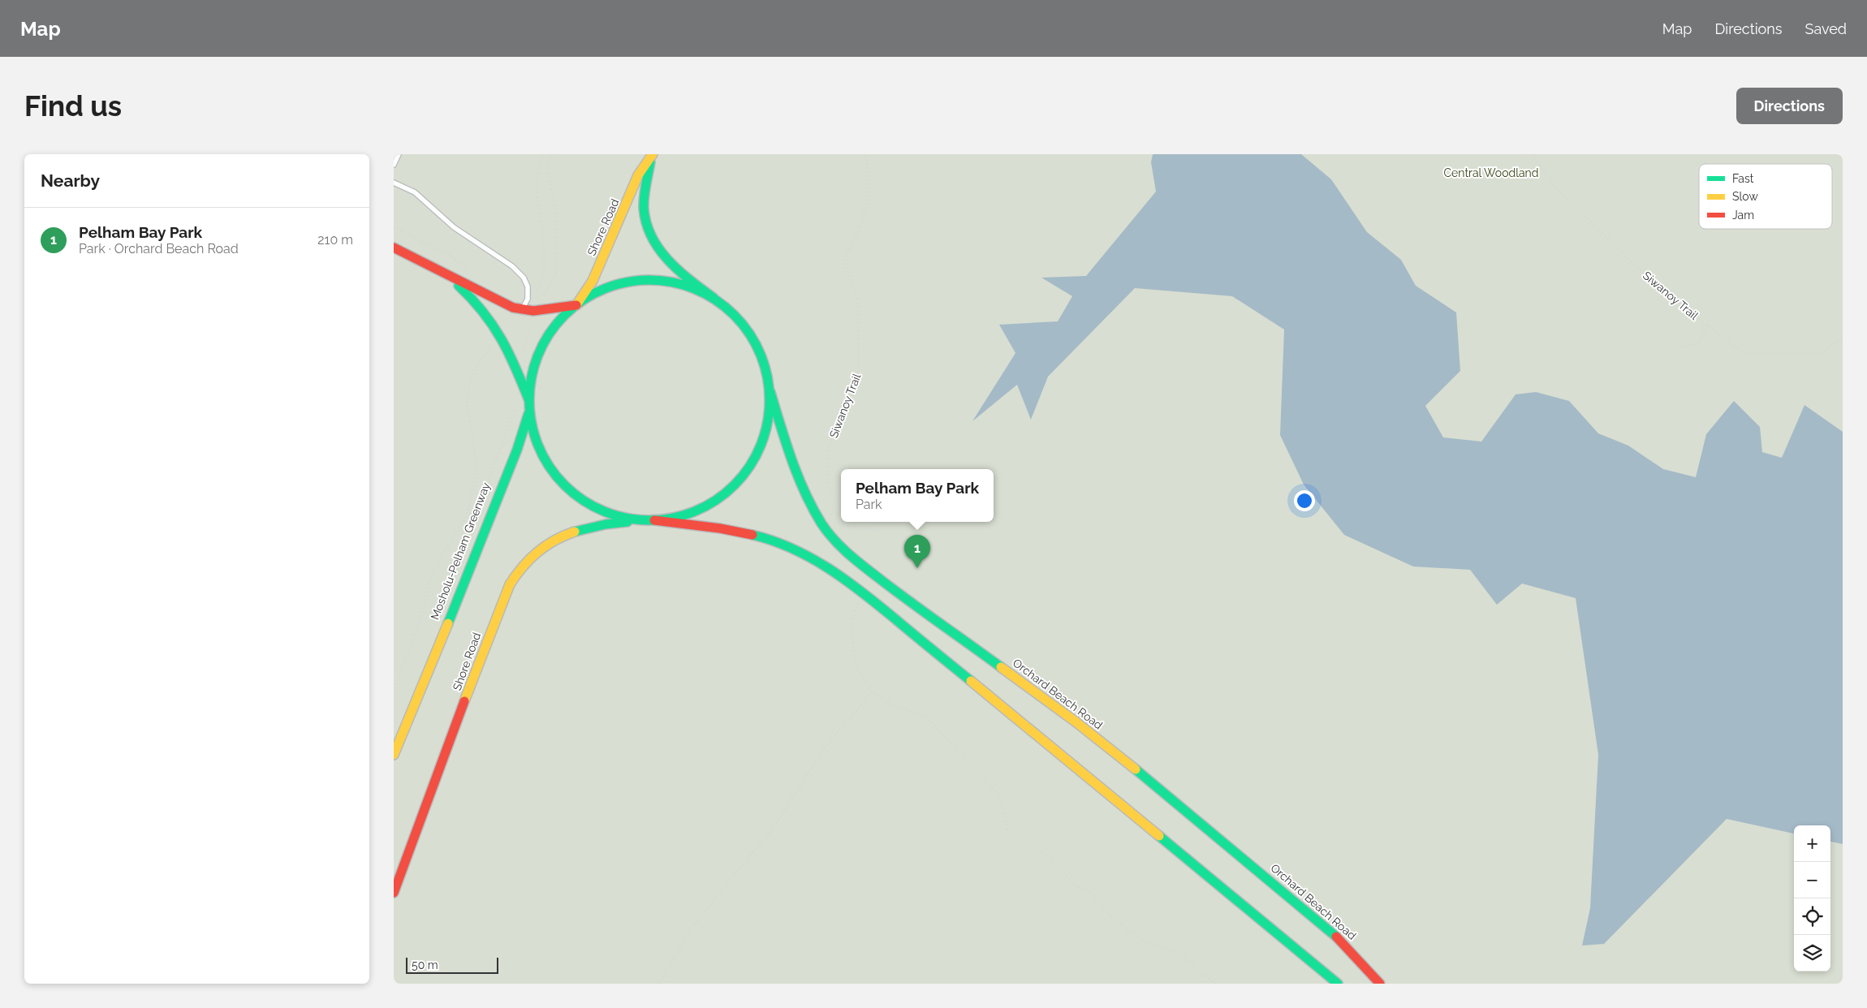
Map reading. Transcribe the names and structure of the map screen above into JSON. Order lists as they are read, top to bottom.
{
  "streets": {
    "main road": ["Shore Road", "Orchard Beach Road"],
    "path": ["Siwanoy Trail", "Mosholu-Pelham Greenway"]
  },
  "crossings": [
    ["Siwanoy Trail", "Orchard Beach Road"]
  ],
  "parks": ["Central Woodland"],
  "legend": ["Fast", "Slow", "Jam"],
  "scale_bar": "50 m",
  "page": {
    "header": "Map",
    "nav": ["Map", "Directions", "Saved"],
    "buttons": "Directions",
    "title": "Find us",
    "heading": "Nearby",
    "list": [
      {
        "mark": "1",
        "name": "Pelham Bay Park",
        "note": "Park · Orchard Beach Road",
        "value": "210 m"
      }
    ],
    "popup": ["Pelham Bay Park", "Park"],
    "pins": "1",
    "map_buttons": ["+", "−"],
    "scale": "50 m"
  }
}
